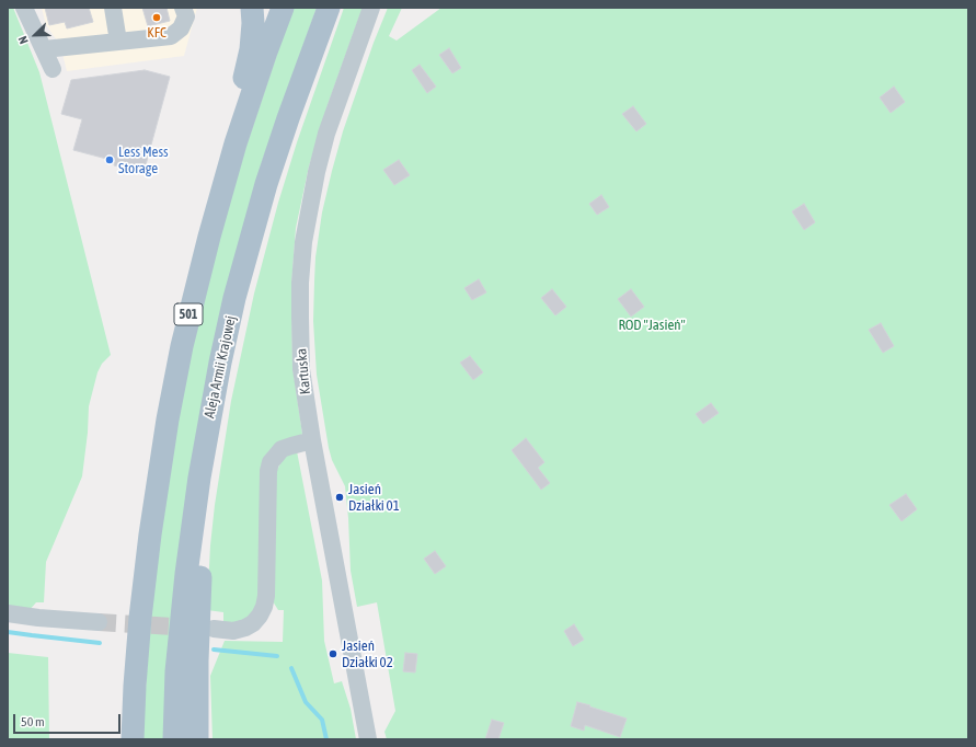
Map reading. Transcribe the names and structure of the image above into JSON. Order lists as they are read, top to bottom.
{
  "streets": {
    "main road": ["501", "Aleja Armii Krajowej"],
    "street": ["Kartuska"]
  },
  "parks": ["ROD \"Jasień\""],
  "places": [
    "KFC",
    "Less Mess Storage",
    "Jasień Działki 01",
    "Jasień Działki 02"
  ],
  "scale_bar": "50 m",
  "north": "bottom left"
}
